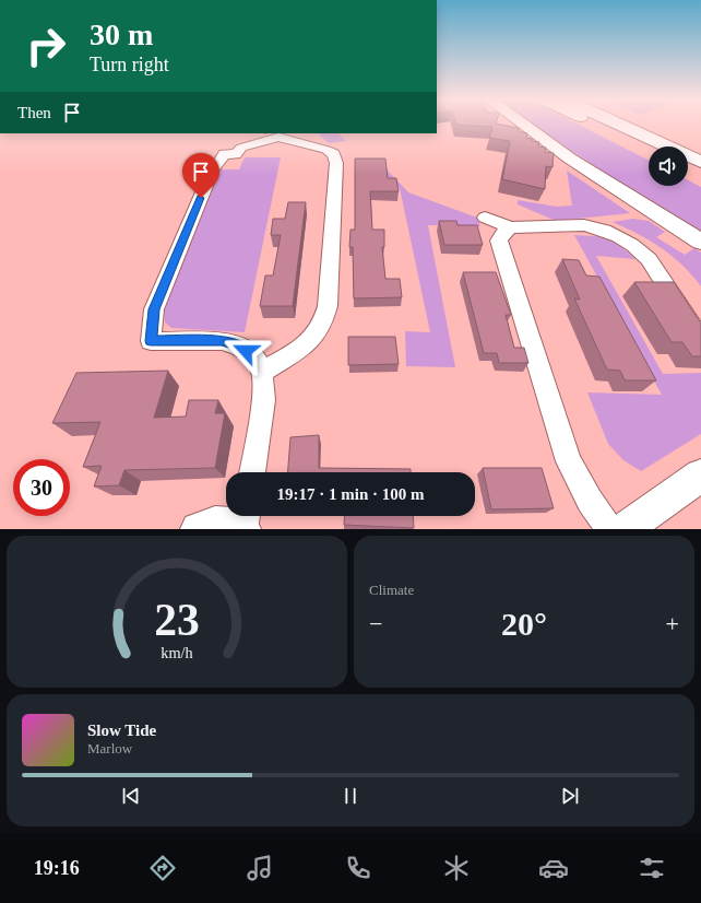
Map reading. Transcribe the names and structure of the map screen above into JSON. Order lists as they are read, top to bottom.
{
  "page": {
    "turn": ["30 m", "Turn right"],
    "then": "Then",
    "limit": "30",
    "trip": "19:17 · 1 min · 100 m",
    "tile": "Climate",
    "heat": ["−", "20°", "+"],
    "song": ["Slow Tide", "Marlow"],
    "tabs": "19:16",
    "gauge": ["23", "km/h"]
  }
}
